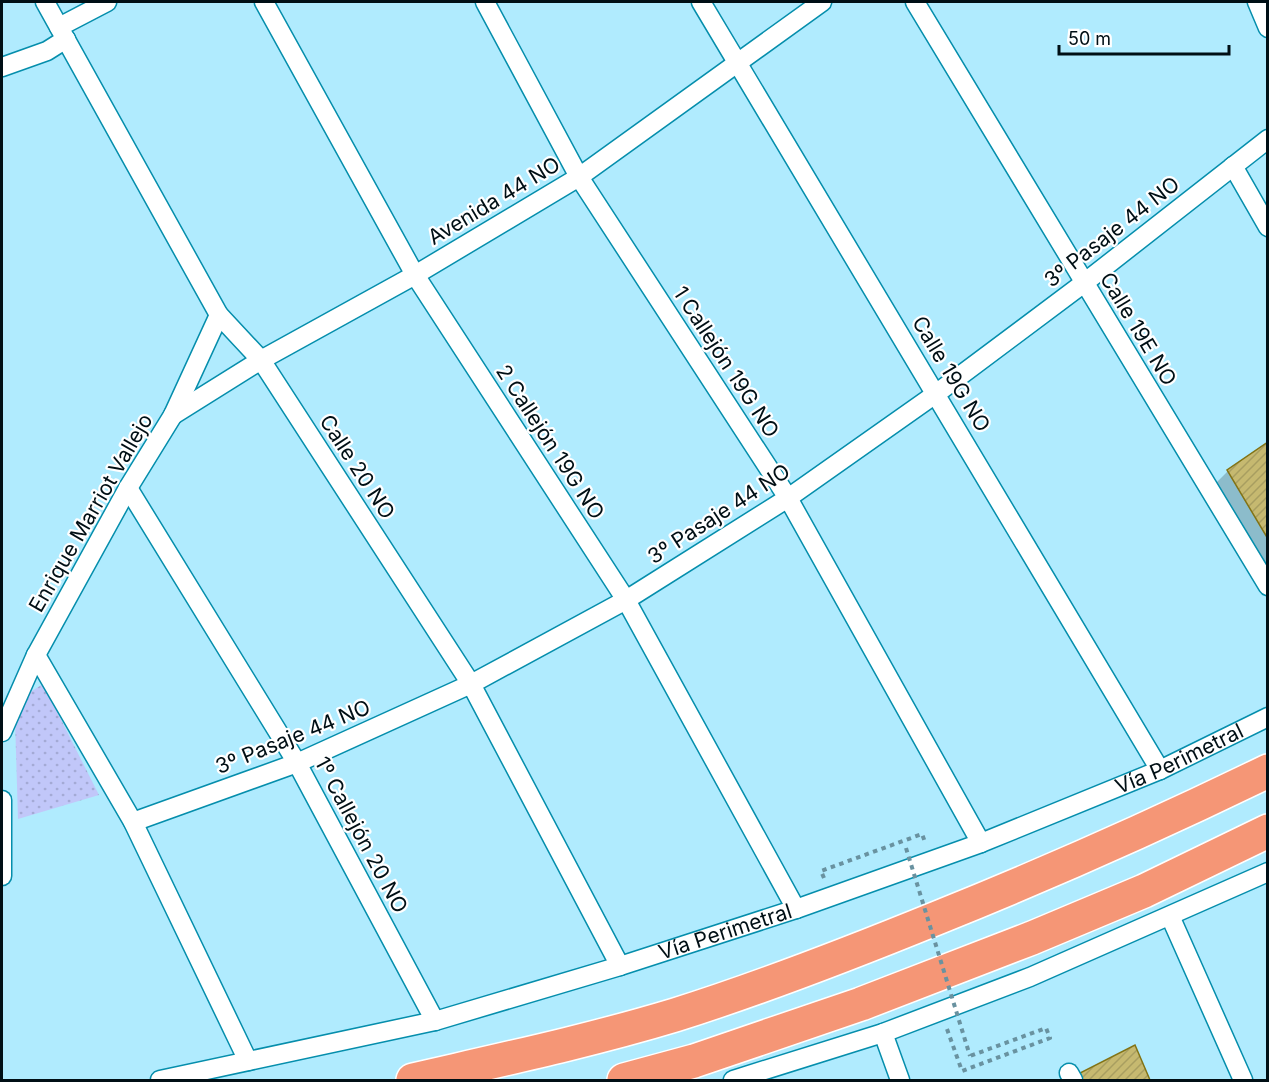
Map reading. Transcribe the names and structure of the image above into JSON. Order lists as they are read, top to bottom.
{
  "streets": {
    "street": [
      "Avenida 44 NO",
      "3º Pasaje 44 NO",
      "Calle 19E NO",
      "1 Callejón 19G NO",
      "Calle 19G NO",
      "2 Callejón 19G NO",
      "Calle 20 NO",
      "Enrique Marriot Vallejo",
      "Vía Perimetral",
      "1º Callejón 20 NO"
    ]
  },
  "crossings": [
    ["Avenida 44 NO", "1 Callejón 19G NO"],
    ["Avenida 44 NO", "Calle 19G NO"],
    ["Avenida 44 NO", "2 Callejón 19G NO"],
    ["Avenida 44 NO", "Calle 20 NO"],
    ["Avenida 44 NO", "Enrique Marriot Vallejo"],
    ["3º Pasaje 44 NO", "Calle 19E NO"],
    ["3º Pasaje 44 NO", "1 Callejón 19G NO"],
    ["3º Pasaje 44 NO", "Calle 19G NO"],
    ["3º Pasaje 44 NO", "2 Callejón 19G NO"],
    ["3º Pasaje 44 NO", "Calle 20 NO"],
    ["3º Pasaje 44 NO", "1º Callejón 20 NO"],
    ["1 Callejón 19G NO", "Vía Perimetral"],
    ["Calle 19G NO", "Vía Perimetral"],
    ["2 Callejón 19G NO", "Vía Perimetral"],
    ["Calle 20 NO", "Enrique Marriot Vallejo"],
    ["Calle 20 NO", "Vía Perimetral"],
    ["Enrique Marriot Vallejo", "1º Callejón 20 NO"],
    ["Vía Perimetral", "1º Callejón 20 NO"]
  ],
  "scale_bar": "50 m"
}
